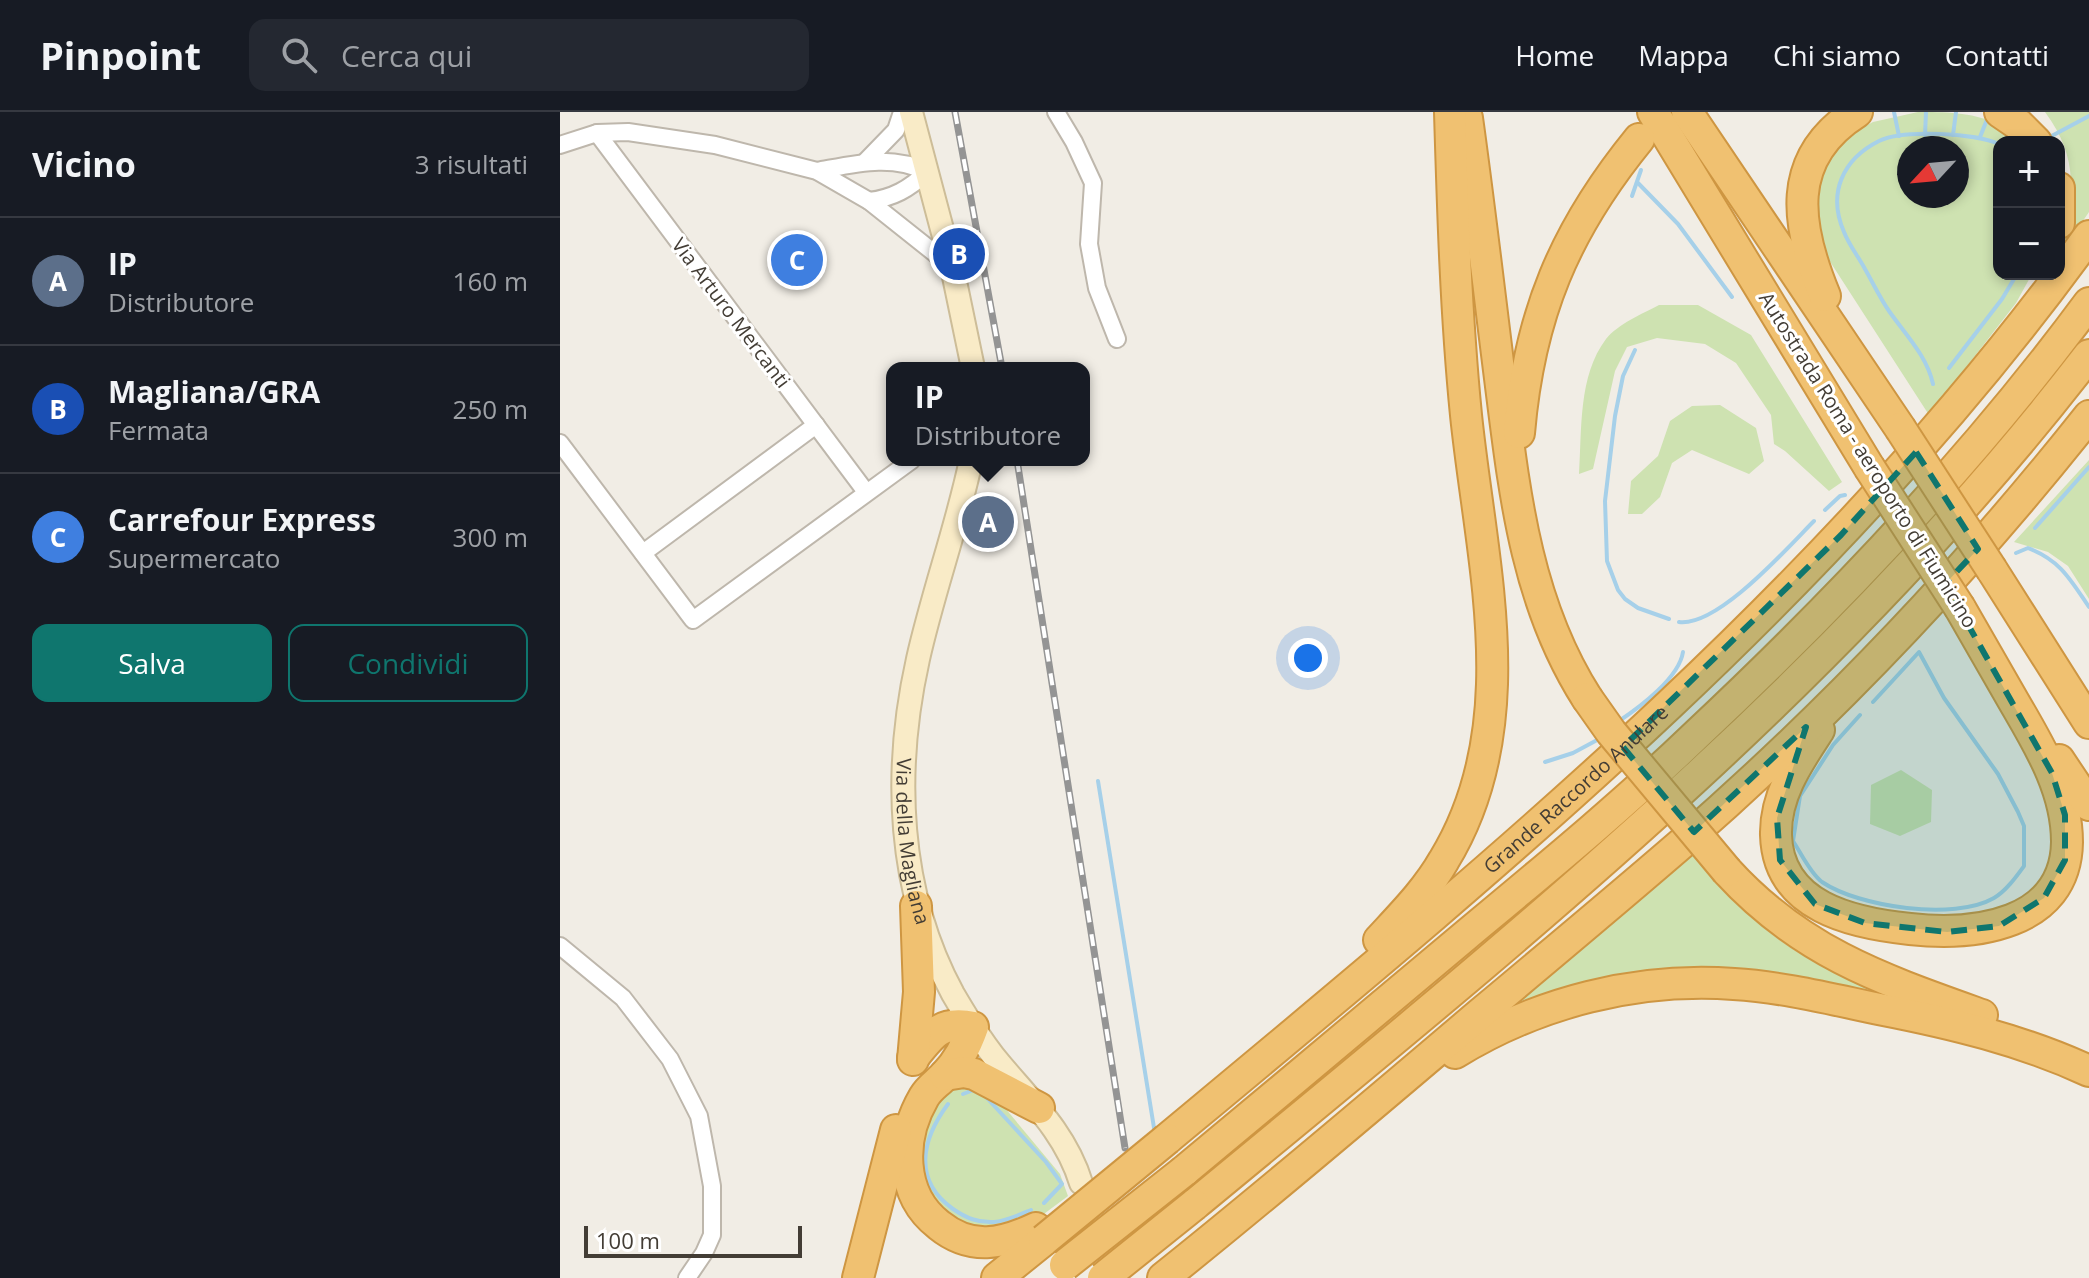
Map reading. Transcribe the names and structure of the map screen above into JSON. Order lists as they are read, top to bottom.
{
  "streets": {
    "highway": ["Autostrada Roma - aeroporto di Fiumicino", "Grande Raccordo Anulare"],
    "main road": ["Via della Magliana"],
    "street": ["Via Arturo Mercanti"]
  },
  "scale_bar": "100 m",
  "north": "bottom left",
  "page": {
    "header": "Pinpoint",
    "search": "Cerca qui",
    "nav": [
      "Home",
      "Mappa",
      "Chi siamo",
      "Contatti"
    ],
    "heading": ["Vicino", "3 risultati"],
    "map_buttons": ["+", "−"],
    "list": [
      {
        "mark": "A",
        "name": "IP",
        "note": "Distributore",
        "value": "160 m"
      },
      {
        "mark": "B",
        "name": "Magliana/GRA",
        "note": "Fermata",
        "value": "250 m"
      },
      {
        "mark": "C",
        "name": "Carrefour Express",
        "note": "Supermercato",
        "value": "300 m"
      }
    ],
    "pins": ["B", "C", "A"],
    "popup": ["IP", "Distributore"],
    "buttons": ["Salva", "Condividi"],
    "scale": "100 m"
  }
}
